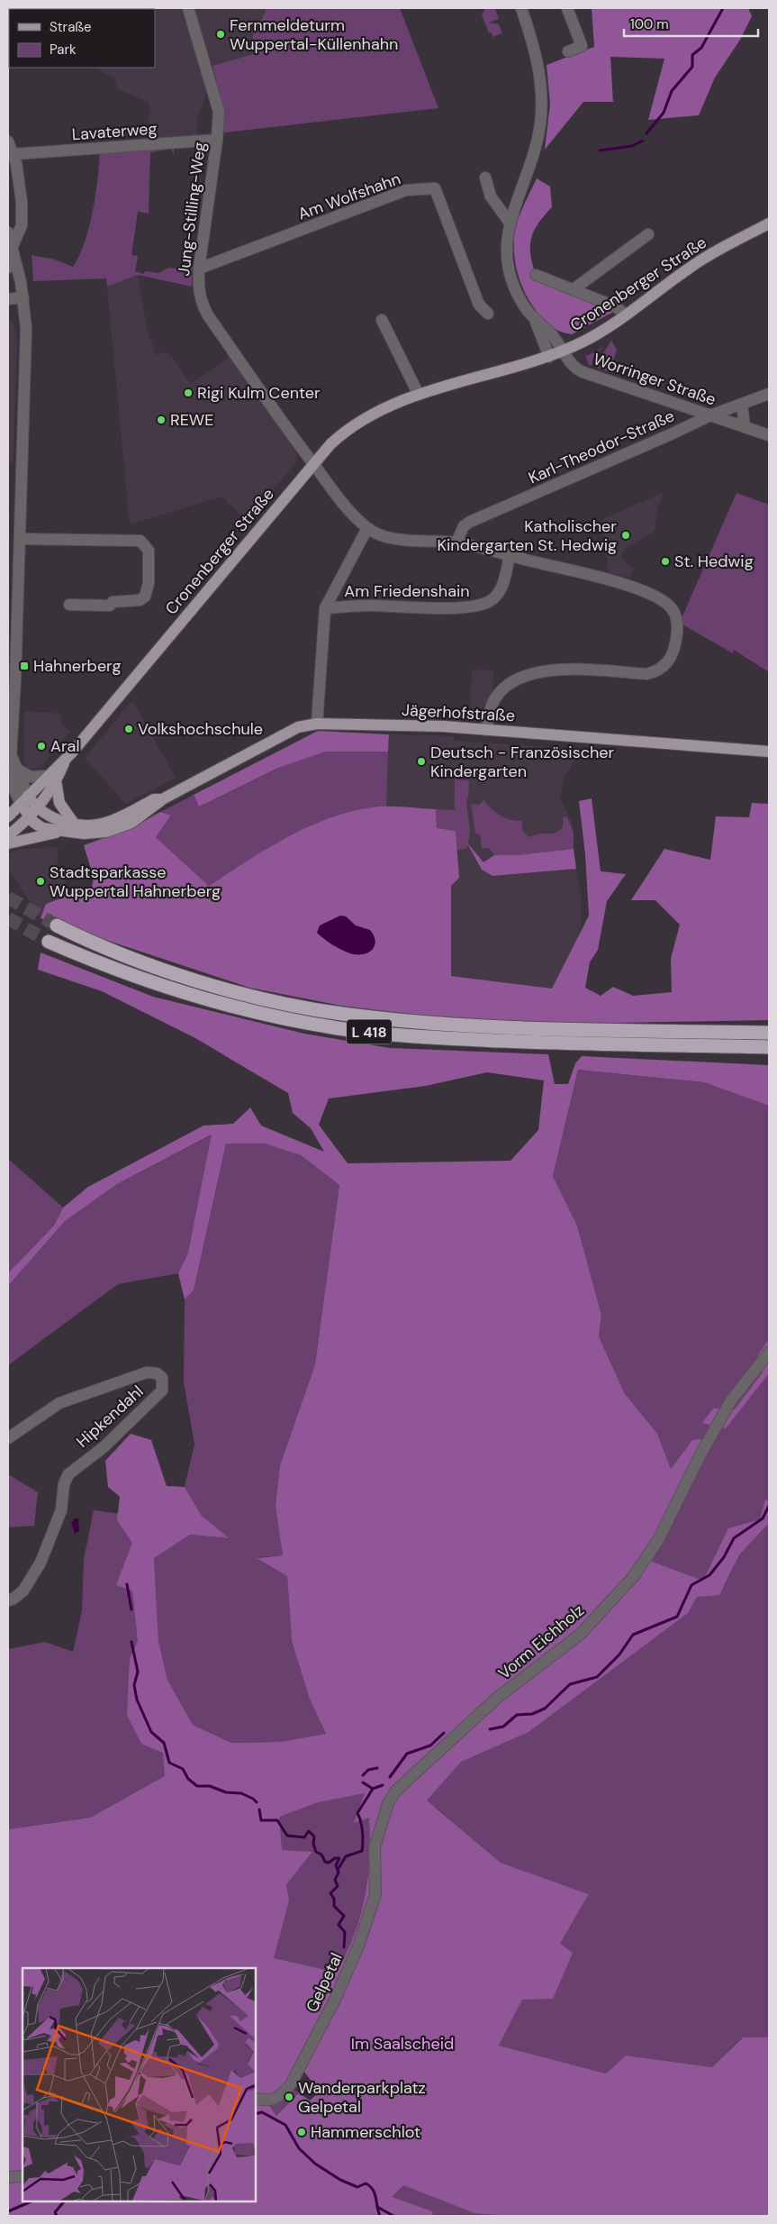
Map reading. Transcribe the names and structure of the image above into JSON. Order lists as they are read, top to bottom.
{
  "streets": {
    "highway": ["L 418"],
    "main road": ["Cronenberger Straße", "Jägerhofstraße"],
    "street": [
      "Lavaterweg",
      "Am Wolfshahn",
      "Jung-Stilling-Weg",
      "Worringer Straße",
      "Karl-Theodor-Straße",
      "Am Friedenshain",
      "Hipkendahl",
      "Vorm Eichholz",
      "Gelpetal"
    ]
  },
  "crossings": [
    ["Lavaterweg", "Jung-Stilling-Weg"],
    ["Am Wolfshahn", "Jung-Stilling-Weg"],
    ["Jung-Stilling-Weg", "Cronenberger Straße"],
    ["Cronenberger Straße", "Worringer Straße"],
    ["Cronenberger Straße", "Jägerhofstraße"],
    ["Worringer Straße", "Karl-Theodor-Straße"],
    ["Am Friedenshain", "Jägerhofstraße"],
    ["Vorm Eichholz", "Gelpetal"]
  ],
  "parks": ["Im Saalscheid"],
  "places": {
    "other": [
      "Fernmeldeturm Wuppertal-Küllenhahn",
      "Rigi Kulm Center",
      "REWE",
      "Katholischer Kindergarten St. Hedwig",
      "St. Hedwig",
      "Volkshochschule",
      "Aral",
      "Deutsch - Französischer Kindergarten",
      "Stadtsparkasse Wuppertal Hahnerberg",
      "Wanderparkplatz Gelpetal",
      "Hammerschlot"
    ],
    "transit": ["Hahnerberg"]
  },
  "legend": ["Straße", "Park"],
  "scale_bar": "100 m"
}
